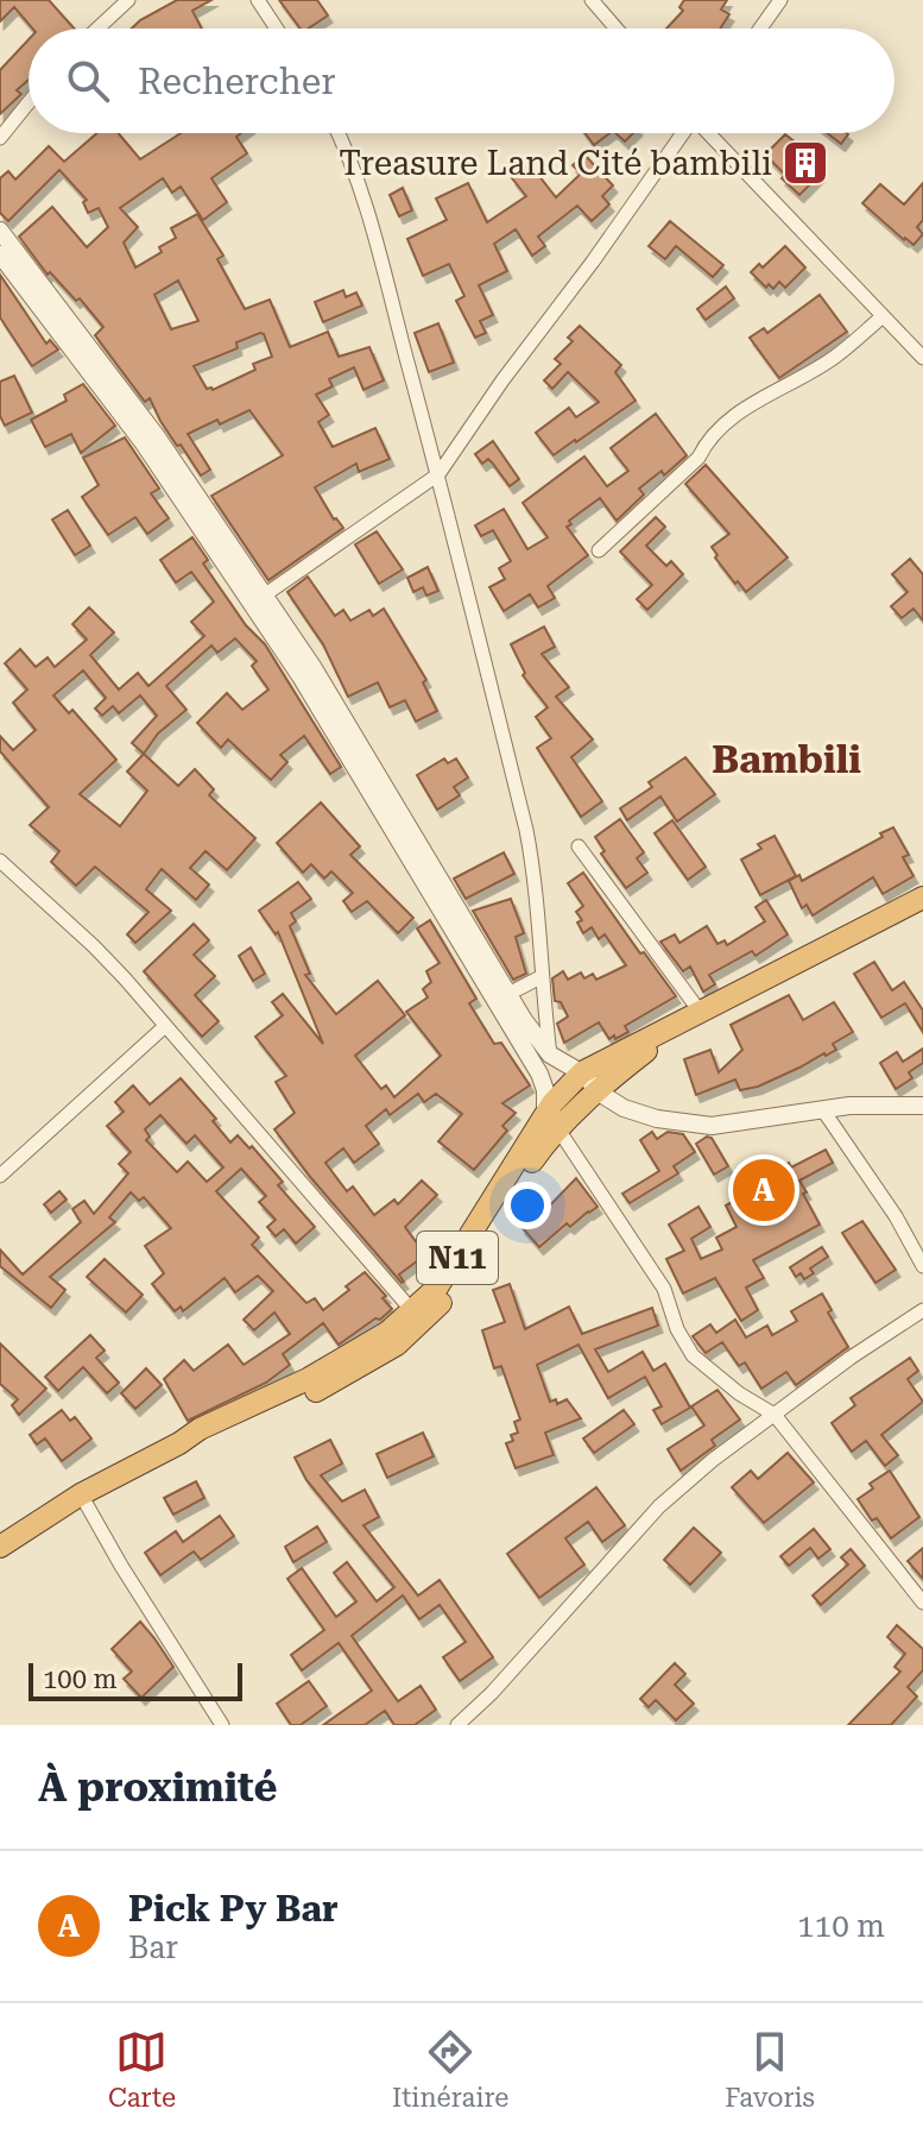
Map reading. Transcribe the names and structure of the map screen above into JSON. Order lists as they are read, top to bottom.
{
  "streets": {
    "highway": ["N11"]
  },
  "districts": ["Bambili"],
  "places": {
    "building": ["Treasure Land Cité bambili"]
  },
  "scale_bar": "100 m",
  "page": {
    "search": "Rechercher",
    "pins": "A",
    "scale": "100 m",
    "heading": "À proximité",
    "list": [
      {
        "mark": "A",
        "name": "Pick Py Bar",
        "note": "Bar",
        "value": "110 m"
      }
    ],
    "nav": ["Carte", "Itinéraire", "Favoris"]
  }
}
